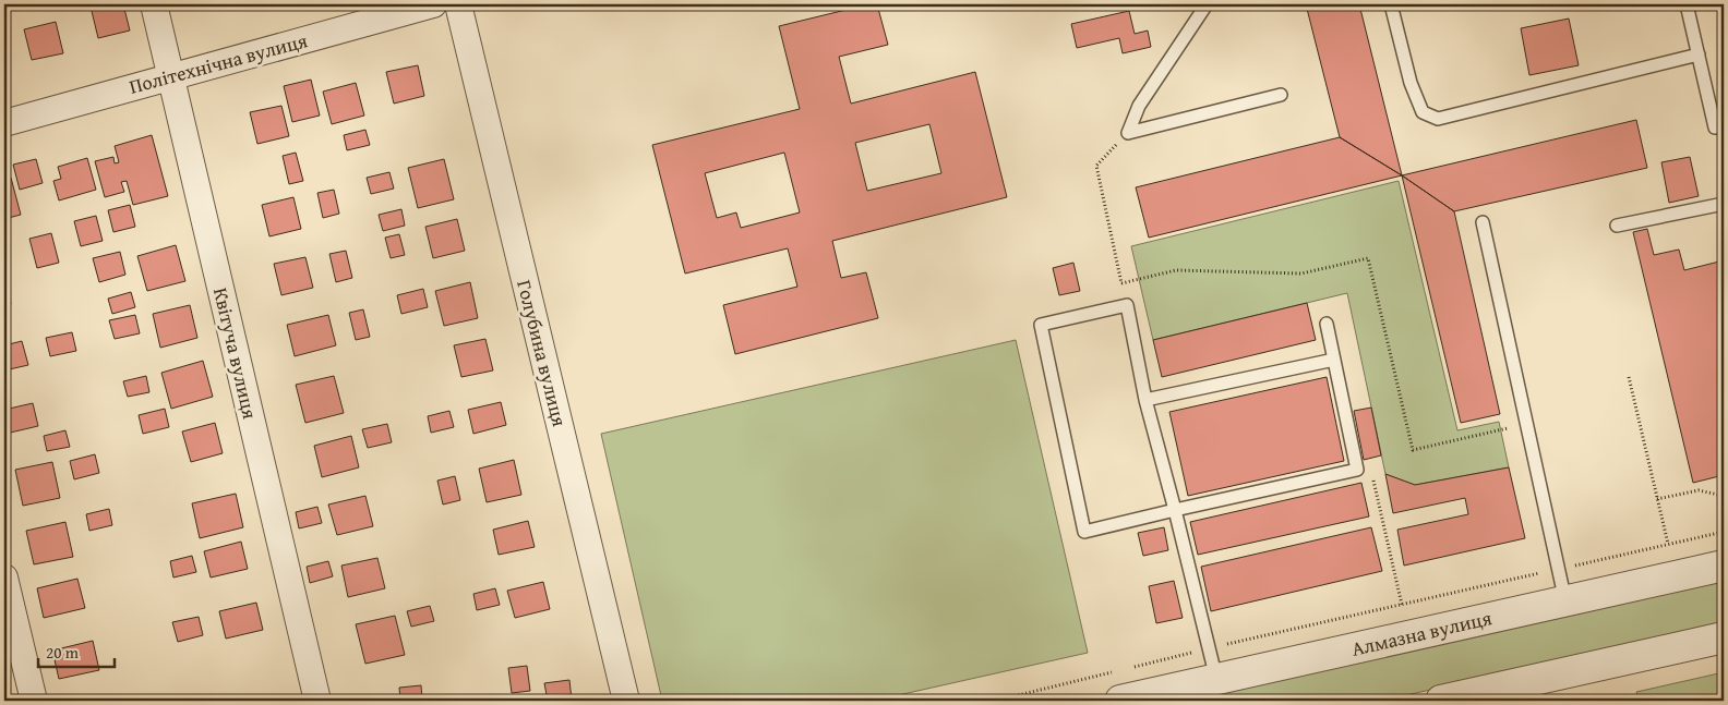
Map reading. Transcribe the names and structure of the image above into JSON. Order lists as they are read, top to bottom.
{
  "streets": {
    "street": [
      "Політехнічна вулиця",
      "Квітуча вулиця",
      "Голубина вулиця",
      "Алмазна вулиця"
    ]
  },
  "crossings": [
    ["Політехнічна вулиця", "Квітуча вулиця"]
  ],
  "scale_bar": "20 m"
}
